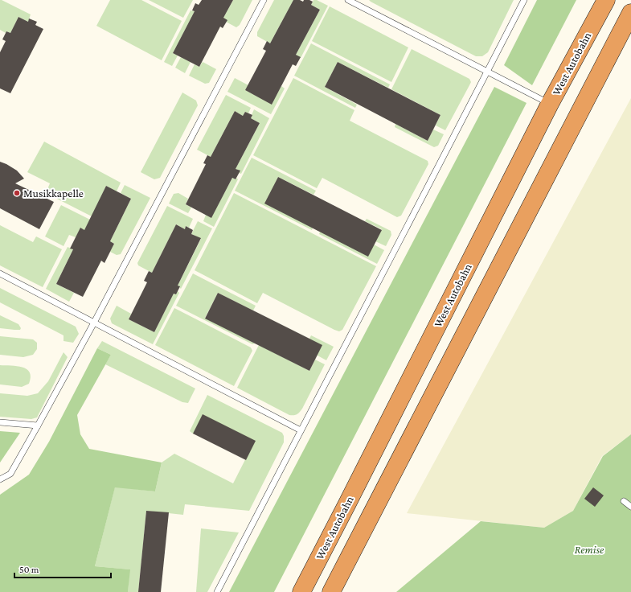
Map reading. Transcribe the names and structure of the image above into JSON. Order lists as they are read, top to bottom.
{
  "streets": {
    "highway": ["West Autobahn"]
  },
  "parks": ["Remise"],
  "places": ["Musikkapelle"],
  "scale_bar": "50 m"
}
